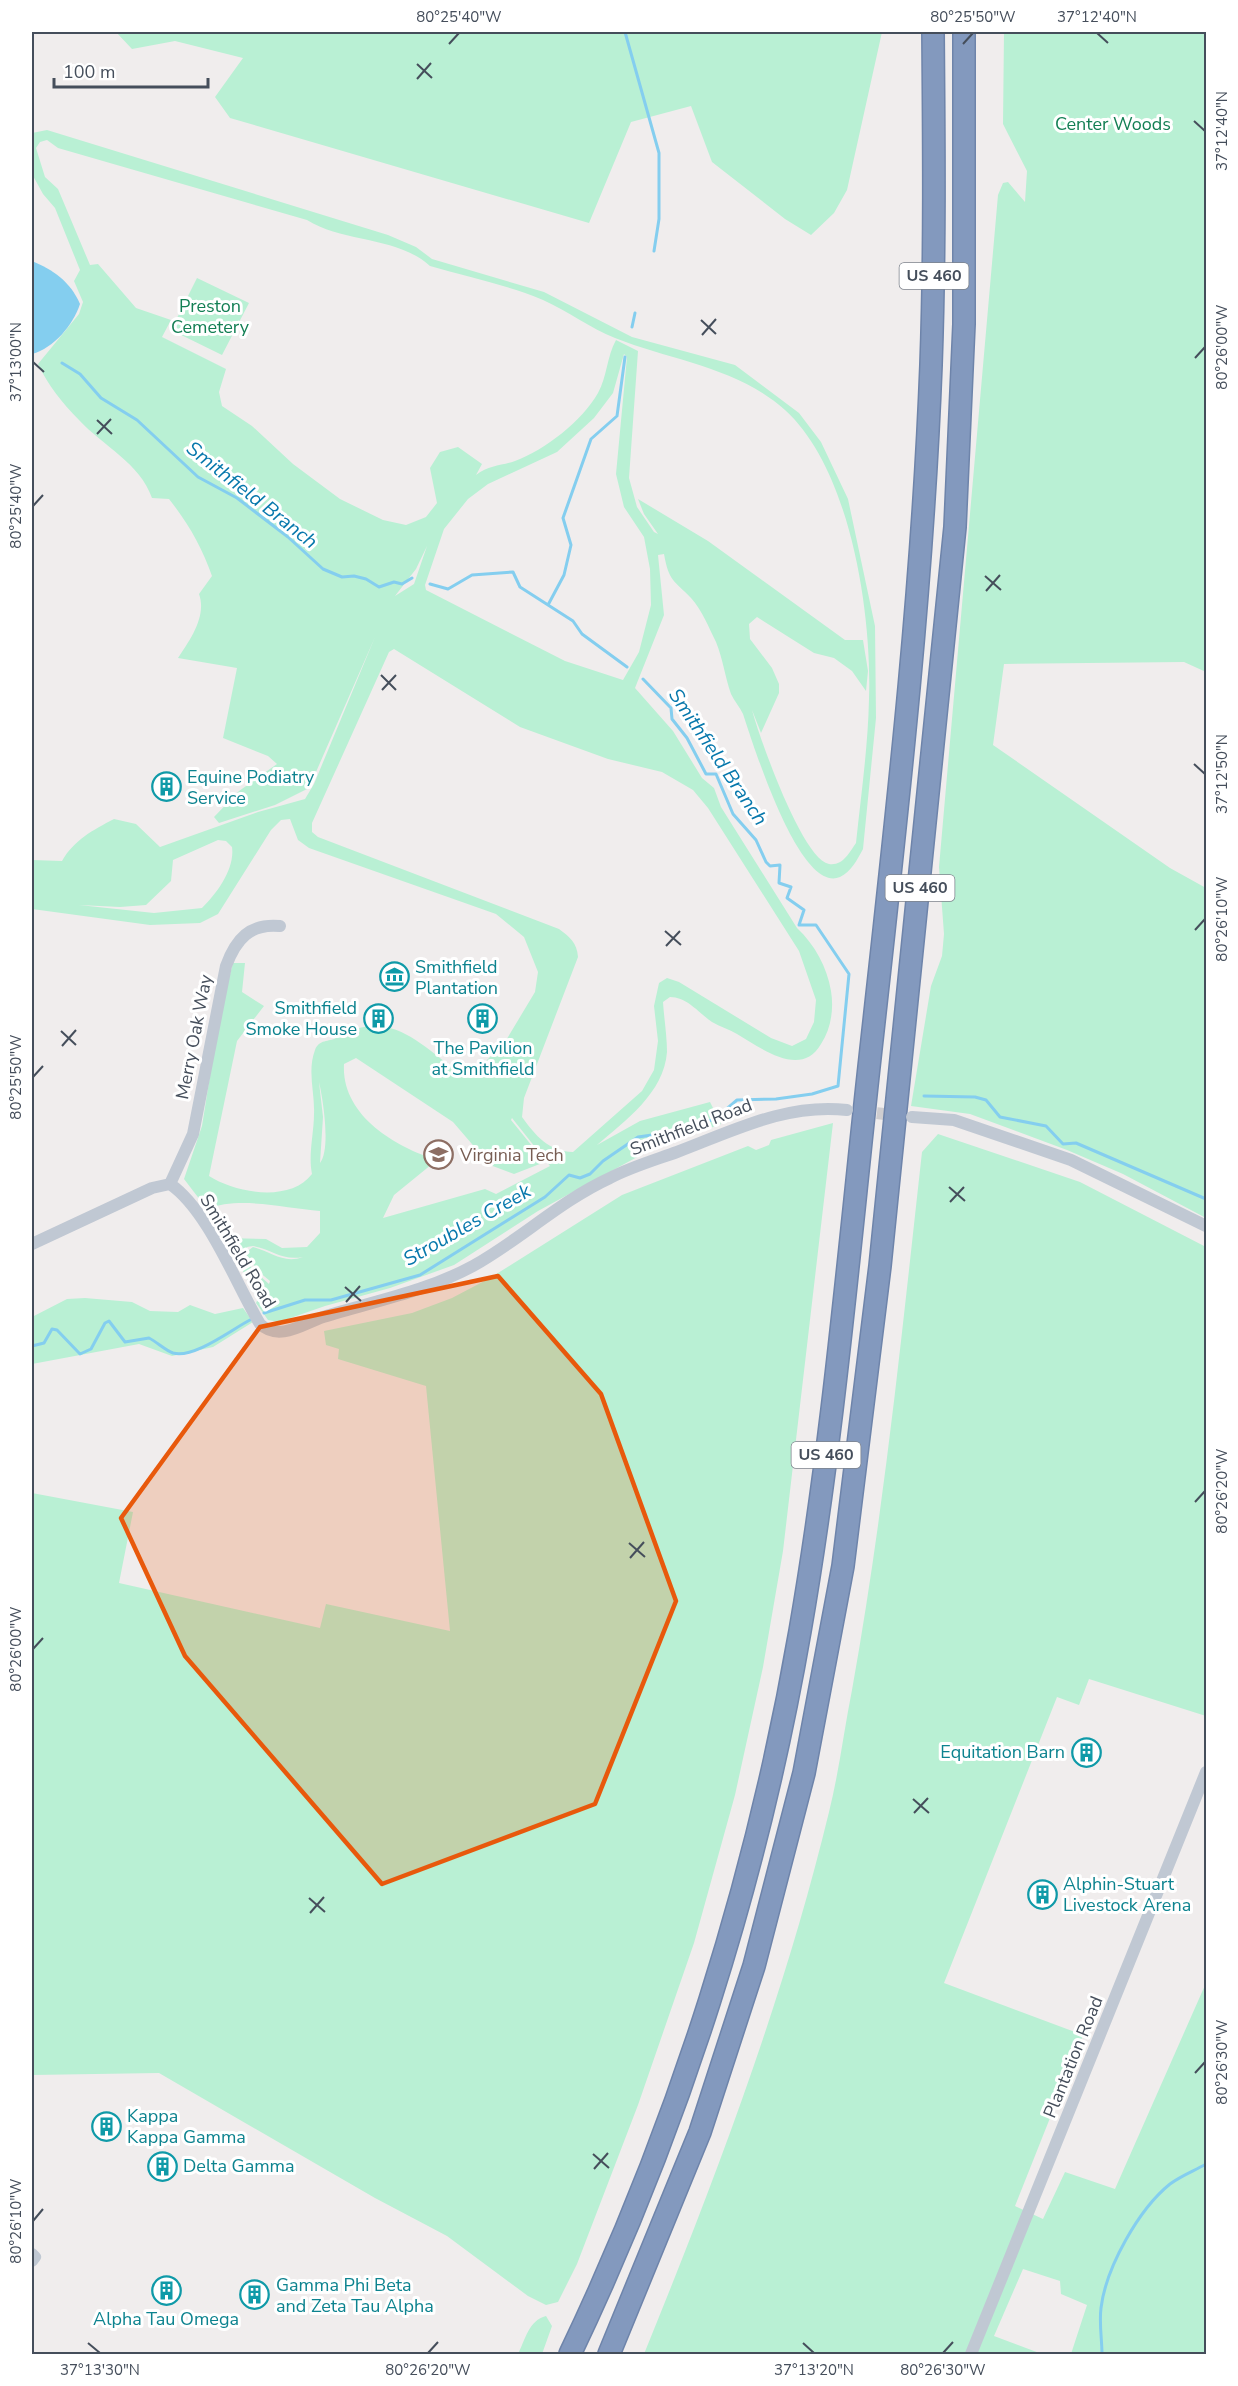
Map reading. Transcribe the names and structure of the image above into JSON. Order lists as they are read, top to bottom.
{
  "streets": {
    "highway": ["US 460"],
    "street": ["Merry Oak Way", "Smithfield Road", "Plantation Road"]
  },
  "crossings": [
    ["Merry Oak Way", "Smithfield Road"]
  ],
  "water": ["Smithfield Branch", "Stroubles Creek"],
  "parks": ["Center Woods", "Preston Cemetery"],
  "places": {
    "building": [
      "Equine Podiatry Service",
      "Smithfield Smoke House",
      "The Pavilion at Smithfield",
      "Equitation Barn",
      "Alphin-Stuart Livestock Arena",
      "Kappa Kappa Gamma",
      "Delta Gamma",
      "Alpha Tau Omega",
      "Gamma Phi Beta and Zeta Tau Alpha"
    ],
    "museum": ["Smithfield Plantation"],
    "school or university": ["Virginia Tech"]
  },
  "scale_bar": "100 m",
  "coordinates": [
    "80°25'40\"W",
    "80°25'50\"W",
    "37°12'40\"N",
    "80°26'00\"W",
    "37°13'00\"N",
    "37°12'50\"N",
    "80°26'10\"W",
    "80°26'20\"W",
    "80°26'30\"W",
    "37°13'30\"N",
    "37°13'20\"N"
  ]
}
